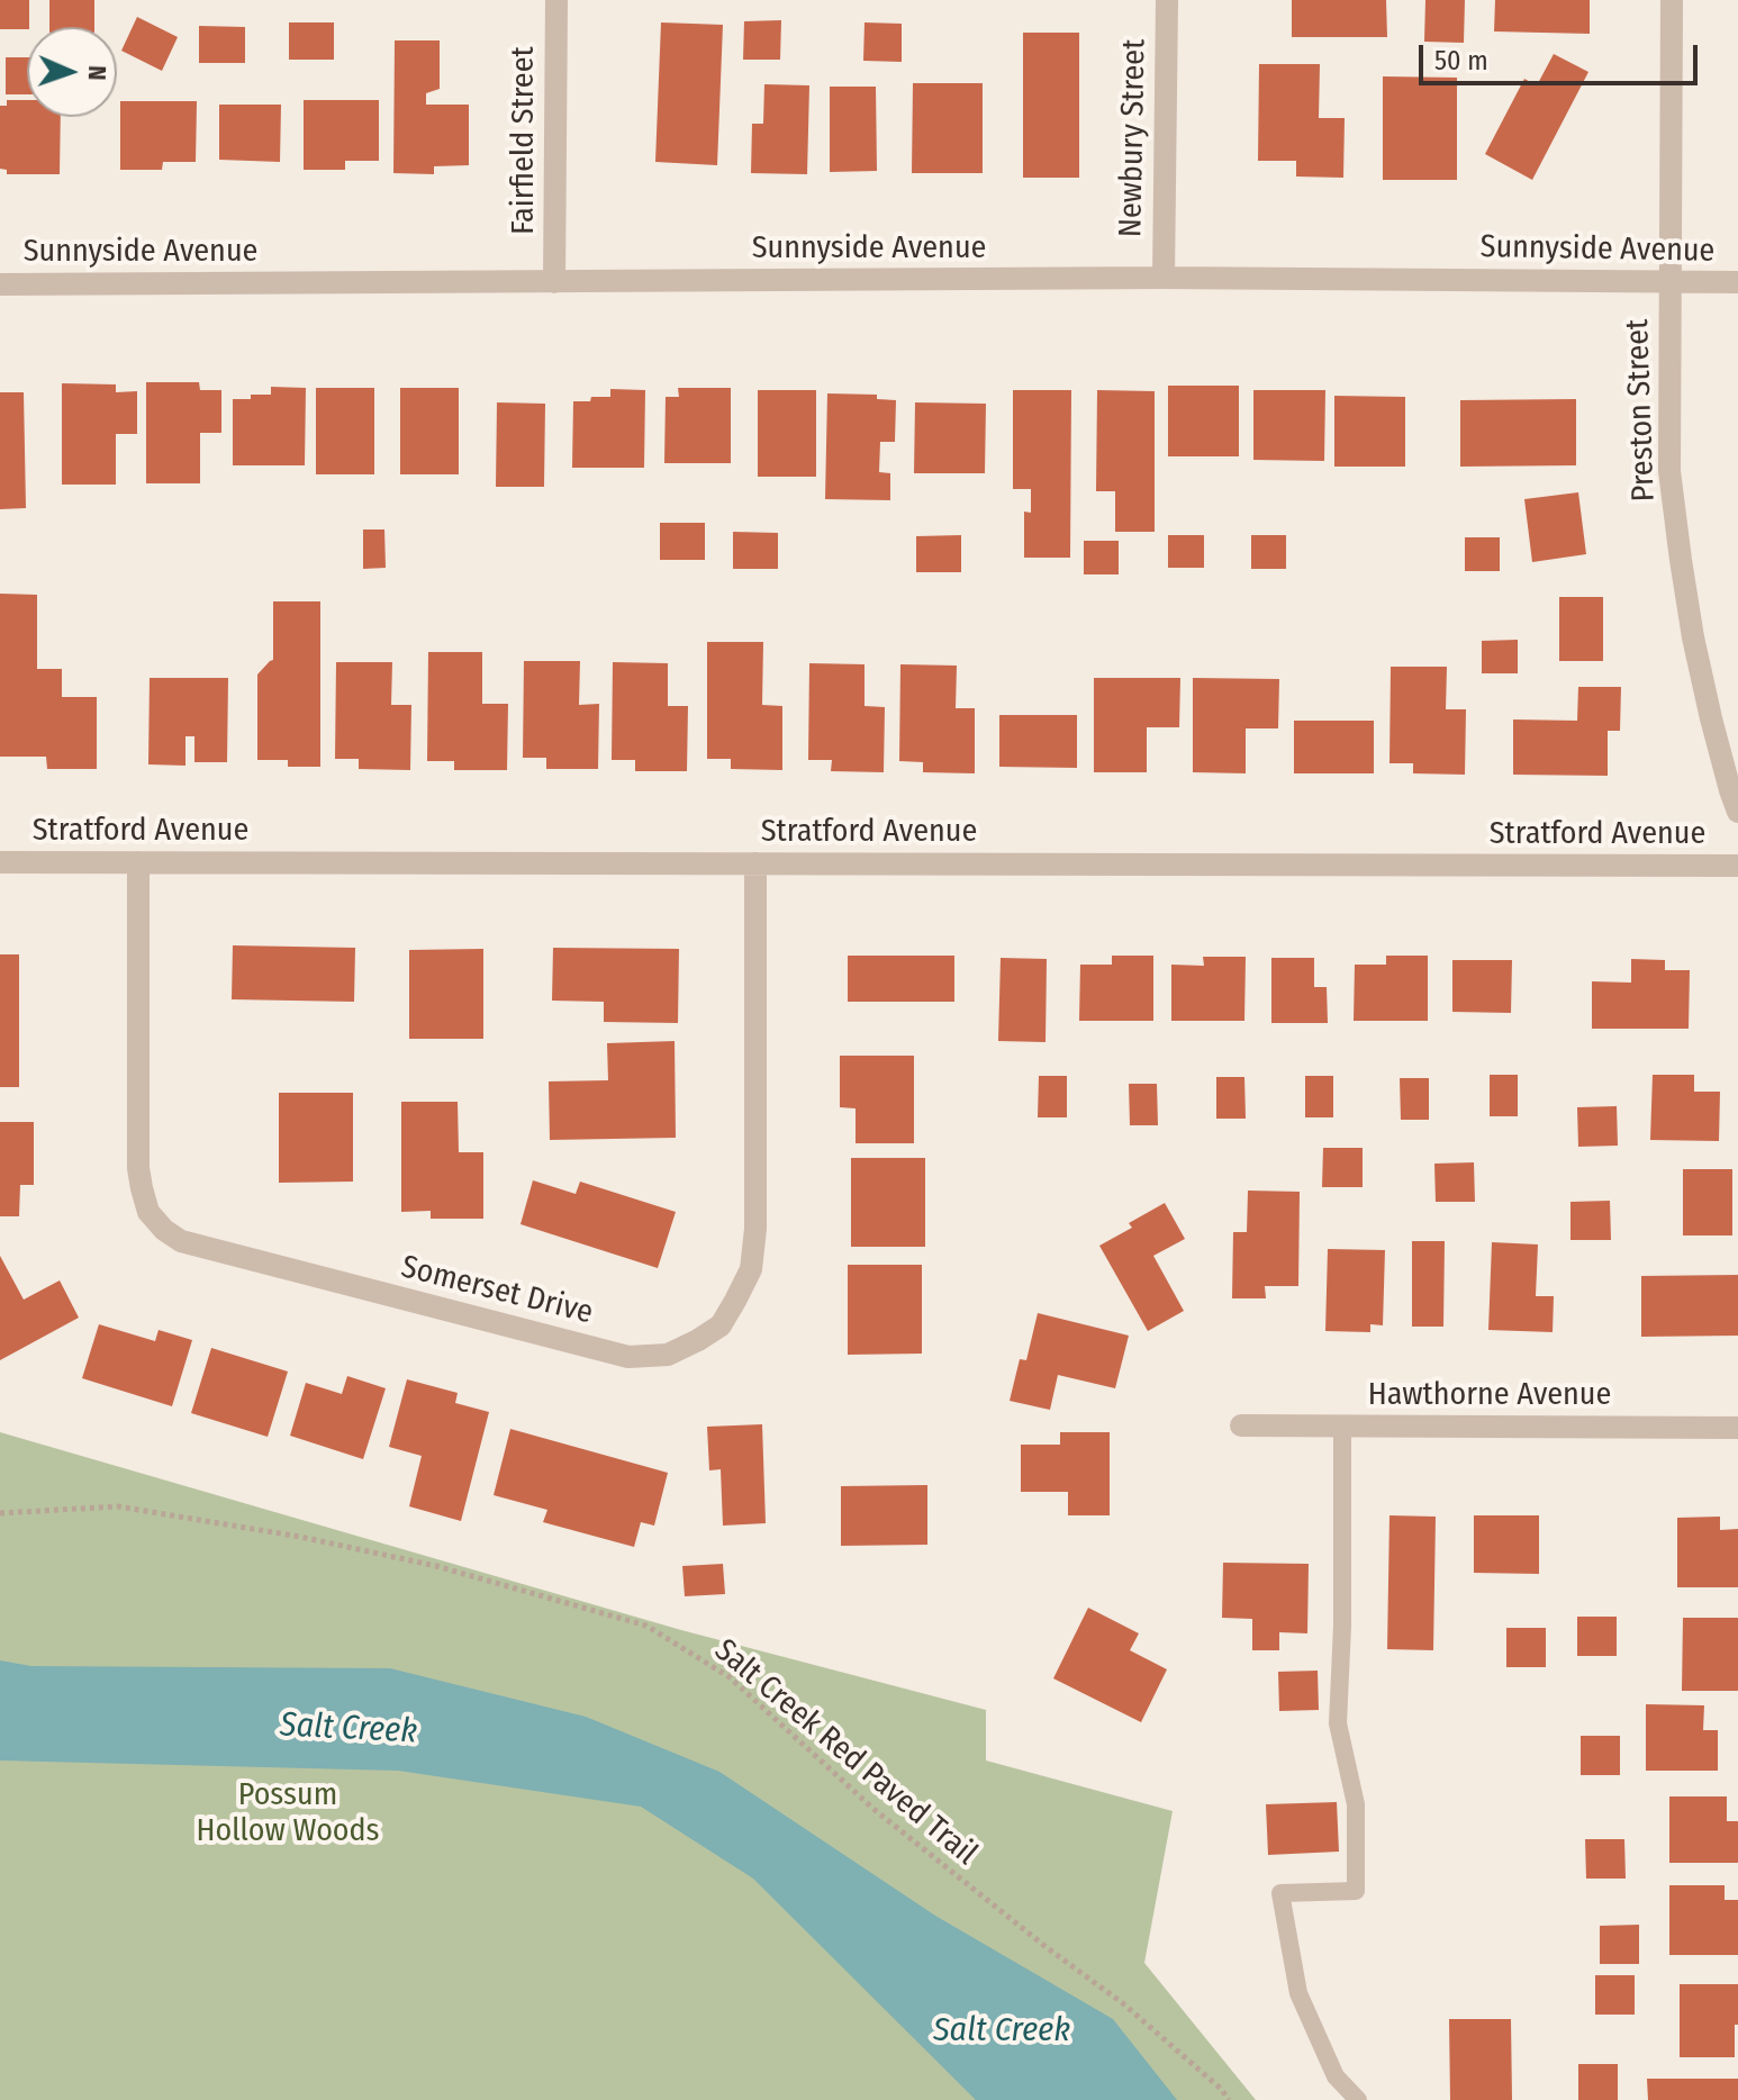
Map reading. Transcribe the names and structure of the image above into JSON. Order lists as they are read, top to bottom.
{
  "streets": {
    "street": [
      "Newbury Street",
      "Fairfield Street",
      "Sunnyside Avenue",
      "Preston Street",
      "Stratford Avenue",
      "Somerset Drive",
      "Hawthorne Avenue"
    ],
    "path": ["Salt Creek Red Paved Trail"]
  },
  "crossings": [
    ["Newbury Street", "Sunnyside Avenue"],
    ["Fairfield Street", "Sunnyside Avenue"],
    ["Sunnyside Avenue", "Preston Street"],
    ["Stratford Avenue", "Somerset Drive"]
  ],
  "water": ["Salt Creek"],
  "parks": ["Possum Hollow Woods"],
  "scale_bar": "50 m",
  "north": "right"
}
